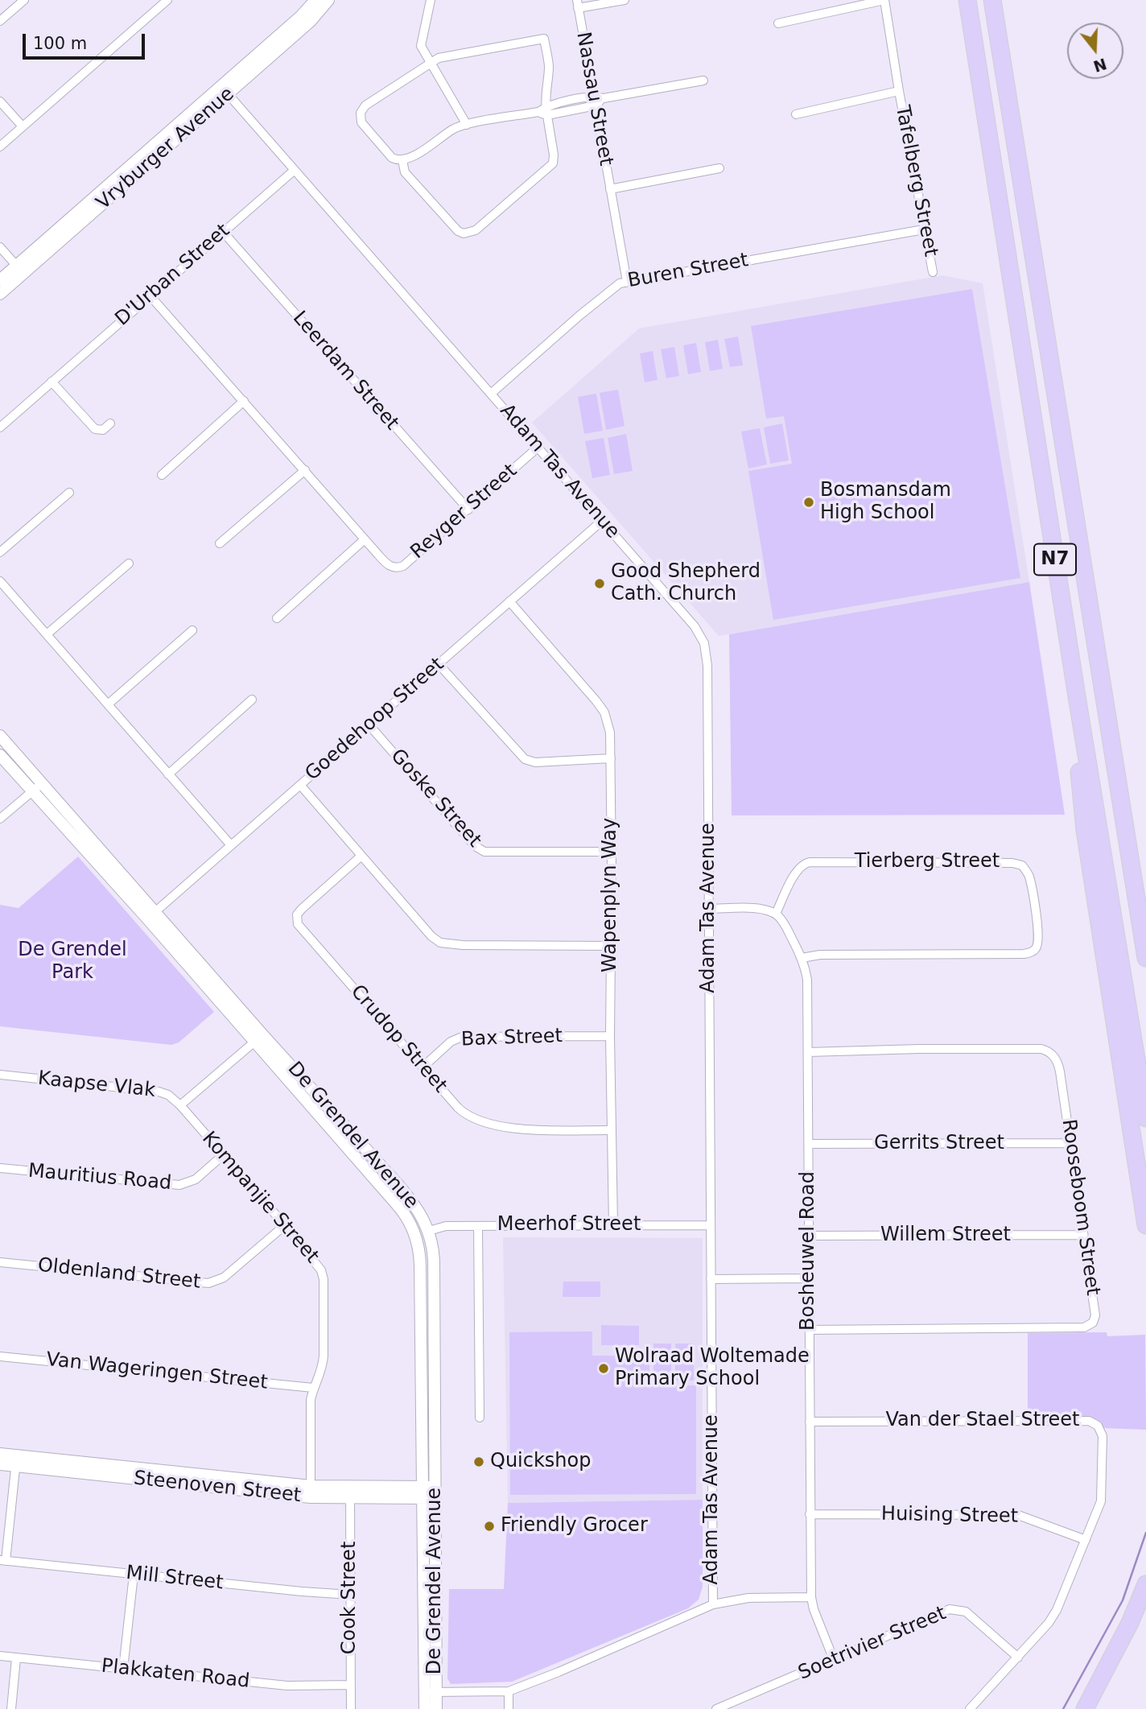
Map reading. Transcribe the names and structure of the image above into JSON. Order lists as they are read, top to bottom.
{
  "streets": {
    "highway": ["N7"],
    "street": [
      "Nassau Street",
      "Vryburger Avenue",
      "Tafelberg Street",
      "Buren Street",
      "D'Urban Street",
      "Leerdam Street",
      "Adam Tas Avenue",
      "Reyger Street",
      "Goedehoop Street",
      "Goske Street",
      "Tierberg Street",
      "Wapenplyn Way",
      "Bax Street",
      "Crudop Street",
      "Kaapse Vlak",
      "De Grendel Avenue",
      "Gerrits Street",
      "Mauritius Road",
      "Kompanjie Street",
      "Rooseboom Street",
      "Meerhof Street",
      "Willem Street",
      "Bosheuwel Road",
      "Oldenland Street",
      "Van Wageringen Street",
      "Van der Stael Street",
      "Steenoven Street",
      "Huising Street",
      "Mill Street",
      "Cook Street",
      "Soetrivier Street",
      "Plakkaten Road"
    ]
  },
  "crossings": [
    ["Nassau Street", "Buren Street"],
    ["Vryburger Avenue", "Adam Tas Avenue"],
    ["Tafelberg Street", "Buren Street"],
    ["Buren Street", "Adam Tas Avenue"],
    ["D'Urban Street", "Leerdam Street"],
    ["D'Urban Street", "Adam Tas Avenue"],
    ["D'Urban Street", "Reyger Street"],
    ["Leerdam Street", "Reyger Street"],
    ["Adam Tas Avenue", "Reyger Street"],
    ["Adam Tas Avenue", "Goedehoop Street"],
    ["Adam Tas Avenue", "De Grendel Avenue"],
    ["Adam Tas Avenue", "Meerhof Street"],
    ["Goedehoop Street", "Goske Street"],
    ["Goedehoop Street", "Wapenplyn Way"],
    ["Goedehoop Street", "De Grendel Avenue"],
    ["Goske Street", "Wapenplyn Way"],
    ["Tierberg Street", "Bosheuwel Road"],
    ["Wapenplyn Way", "Bax Street"],
    ["Wapenplyn Way", "Crudop Street"],
    ["Wapenplyn Way", "Meerhof Street"],
    ["Bax Street", "Crudop Street"],
    ["Kaapse Vlak", "De Grendel Avenue"],
    ["Kaapse Vlak", "Kompanjie Street"],
    ["De Grendel Avenue", "Meerhof Street"],
    ["De Grendel Avenue", "Steenoven Street"],
    ["Gerrits Street", "Rooseboom Street"],
    ["Gerrits Street", "Bosheuwel Road"],
    ["Mauritius Road", "Kompanjie Street"],
    ["Kompanjie Street", "Oldenland Street"],
    ["Kompanjie Street", "Van Wageringen Street"],
    ["Kompanjie Street", "Steenoven Street"],
    ["Rooseboom Street", "Willem Street"],
    ["Rooseboom Street", "Bosheuwel Road"],
    ["Willem Street", "Bosheuwel Road"],
    ["Bosheuwel Road", "Van der Stael Street"],
    ["Bosheuwel Road", "Huising Street"],
    ["Bosheuwel Road", "Soetrivier Street"],
    ["Van der Stael Street", "Huising Street"],
    ["Van der Stael Street", "Soetrivier Street"],
    ["Steenoven Street", "Cook Street"],
    ["Mill Street", "Cook Street"],
    ["Cook Street", "Plakkaten Road"]
  ],
  "parks": ["De Grendel Park"],
  "places": [
    "Bosmansdam High School",
    "Good Shepherd Cath. Church",
    "Wolraad Woltemade Primary School",
    "Quickshop",
    "Friendly Grocer"
  ],
  "scale_bar": "100 m",
  "north": "bottom"
}
